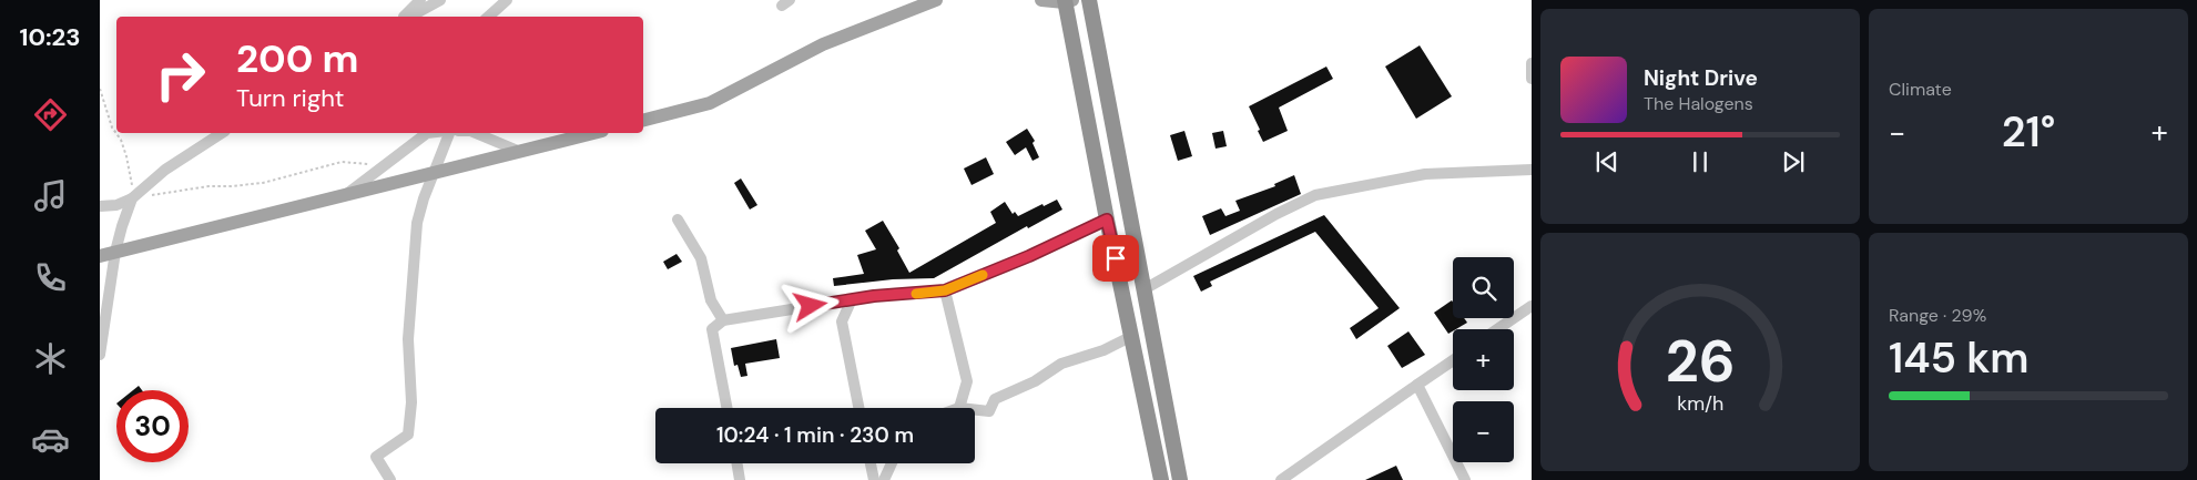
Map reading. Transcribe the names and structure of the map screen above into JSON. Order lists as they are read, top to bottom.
{
  "page": {
    "tabs": "10:23",
    "tile": [
      "Climate",
      ["Range · 29%", "145 km"]
    ],
    "turn": ["200 m", "Turn right"],
    "song": ["Night Drive", "The Halogens"],
    "heat": ["−", "21°", "+"],
    "map_buttons": ["+", "−"],
    "limit": "30",
    "trip": "10:24 · 1 min · 230 m",
    "gauge": ["26", "km/h"]
  }
}
